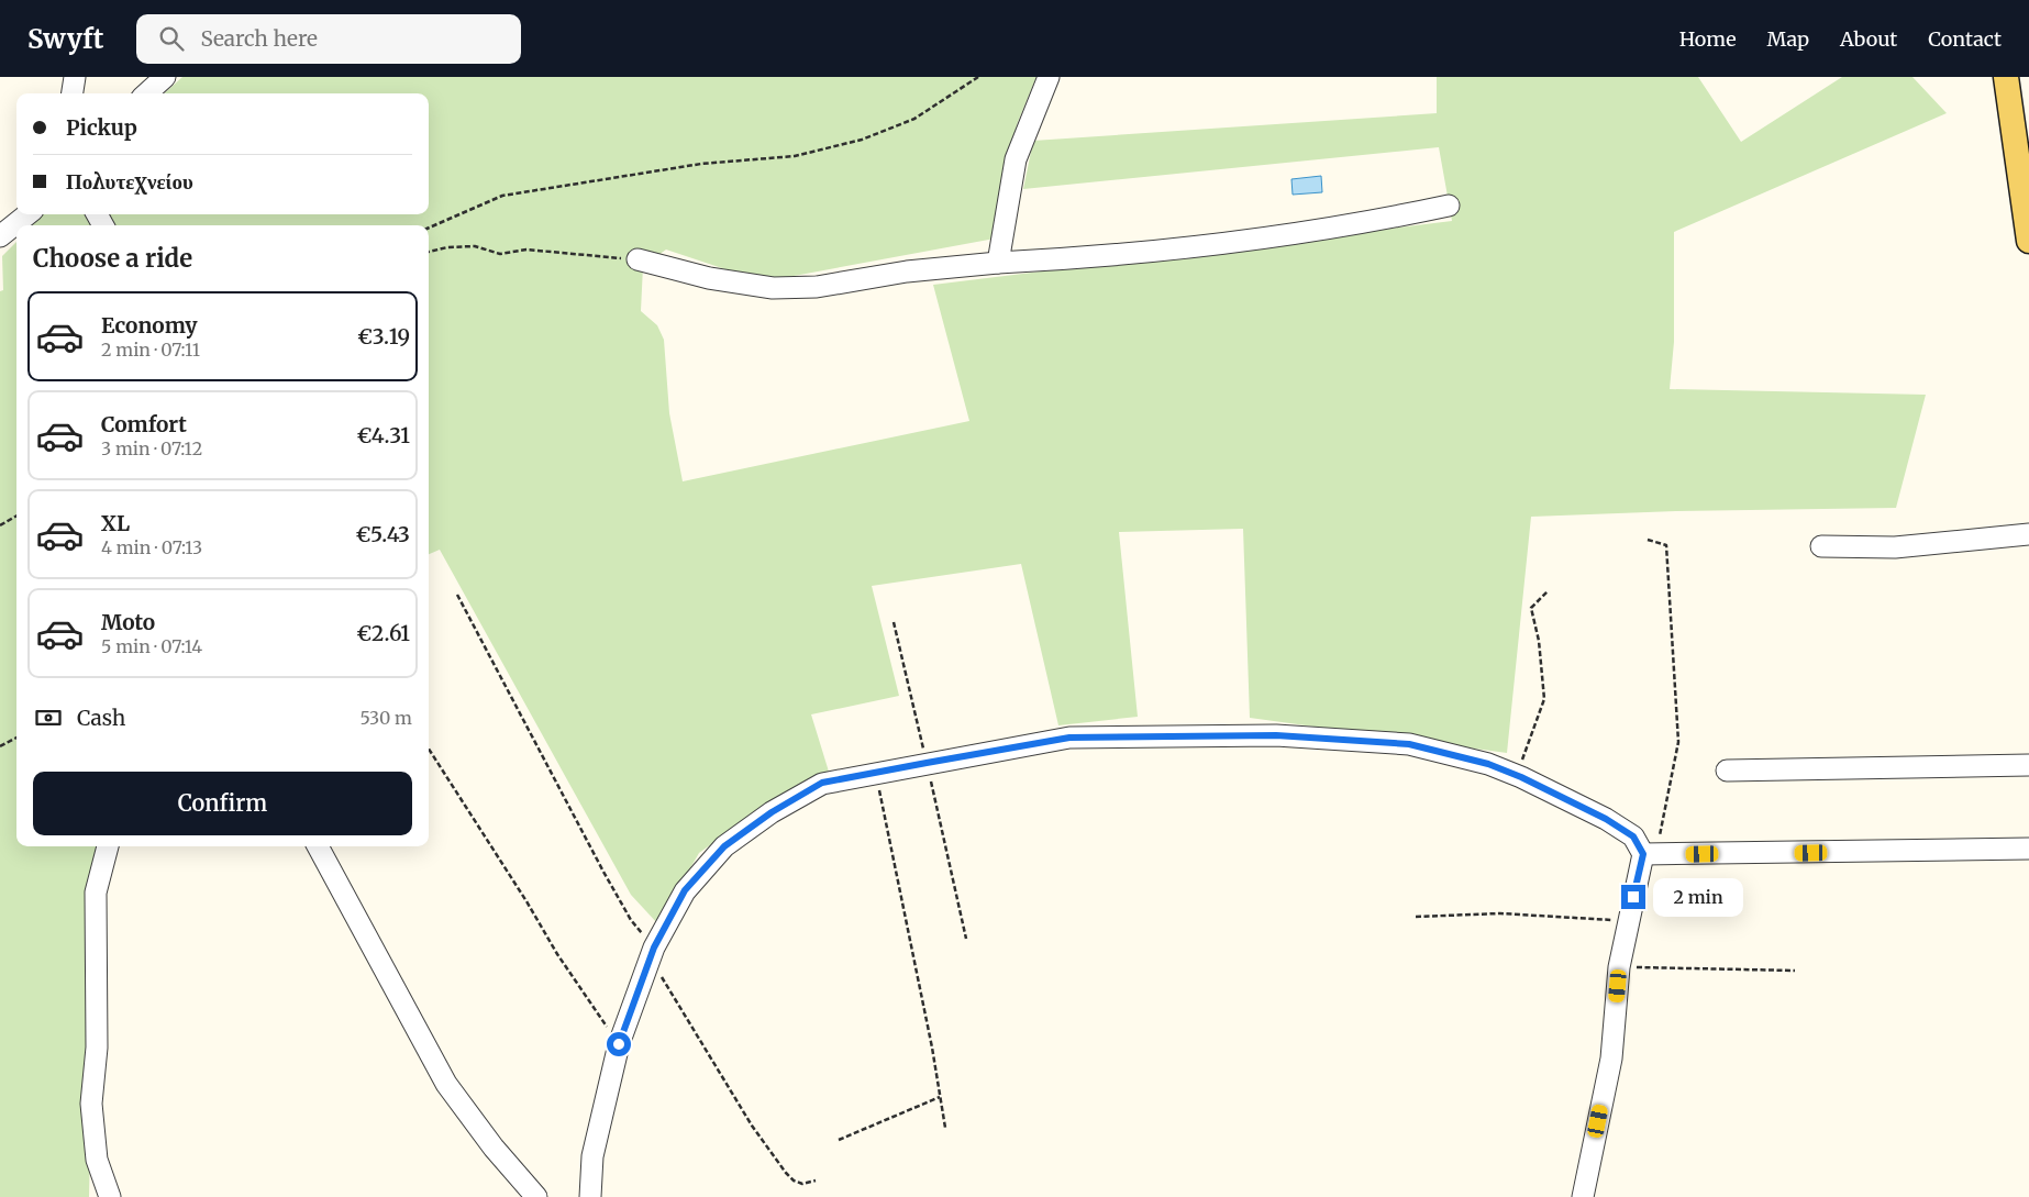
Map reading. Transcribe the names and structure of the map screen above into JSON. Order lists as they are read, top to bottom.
{
  "page": {
    "header": "Swyft",
    "search": "Search here",
    "nav": [
      "Home",
      "Map",
      "About",
      "Contact"
    ],
    "banner": ["Pickup", "Πολυτεχνείου"],
    "heading": "Choose a ride",
    "list": [
      {
        "name": "Economy",
        "note": "2 min · 07:11",
        "value": "€3.19"
      },
      {
        "name": "Comfort",
        "note": "3 min · 07:12",
        "value": "€4.31"
      },
      {
        "name": "XL",
        "note": "4 min · 07:13",
        "value": "€5.43"
      },
      {
        "name": "Moto",
        "note": "5 min · 07:14",
        "value": "€2.61"
      }
    ],
    "pay": ["Cash", "530 m"],
    "buttons": "Confirm",
    "bubble": "2 min"
  }
}
